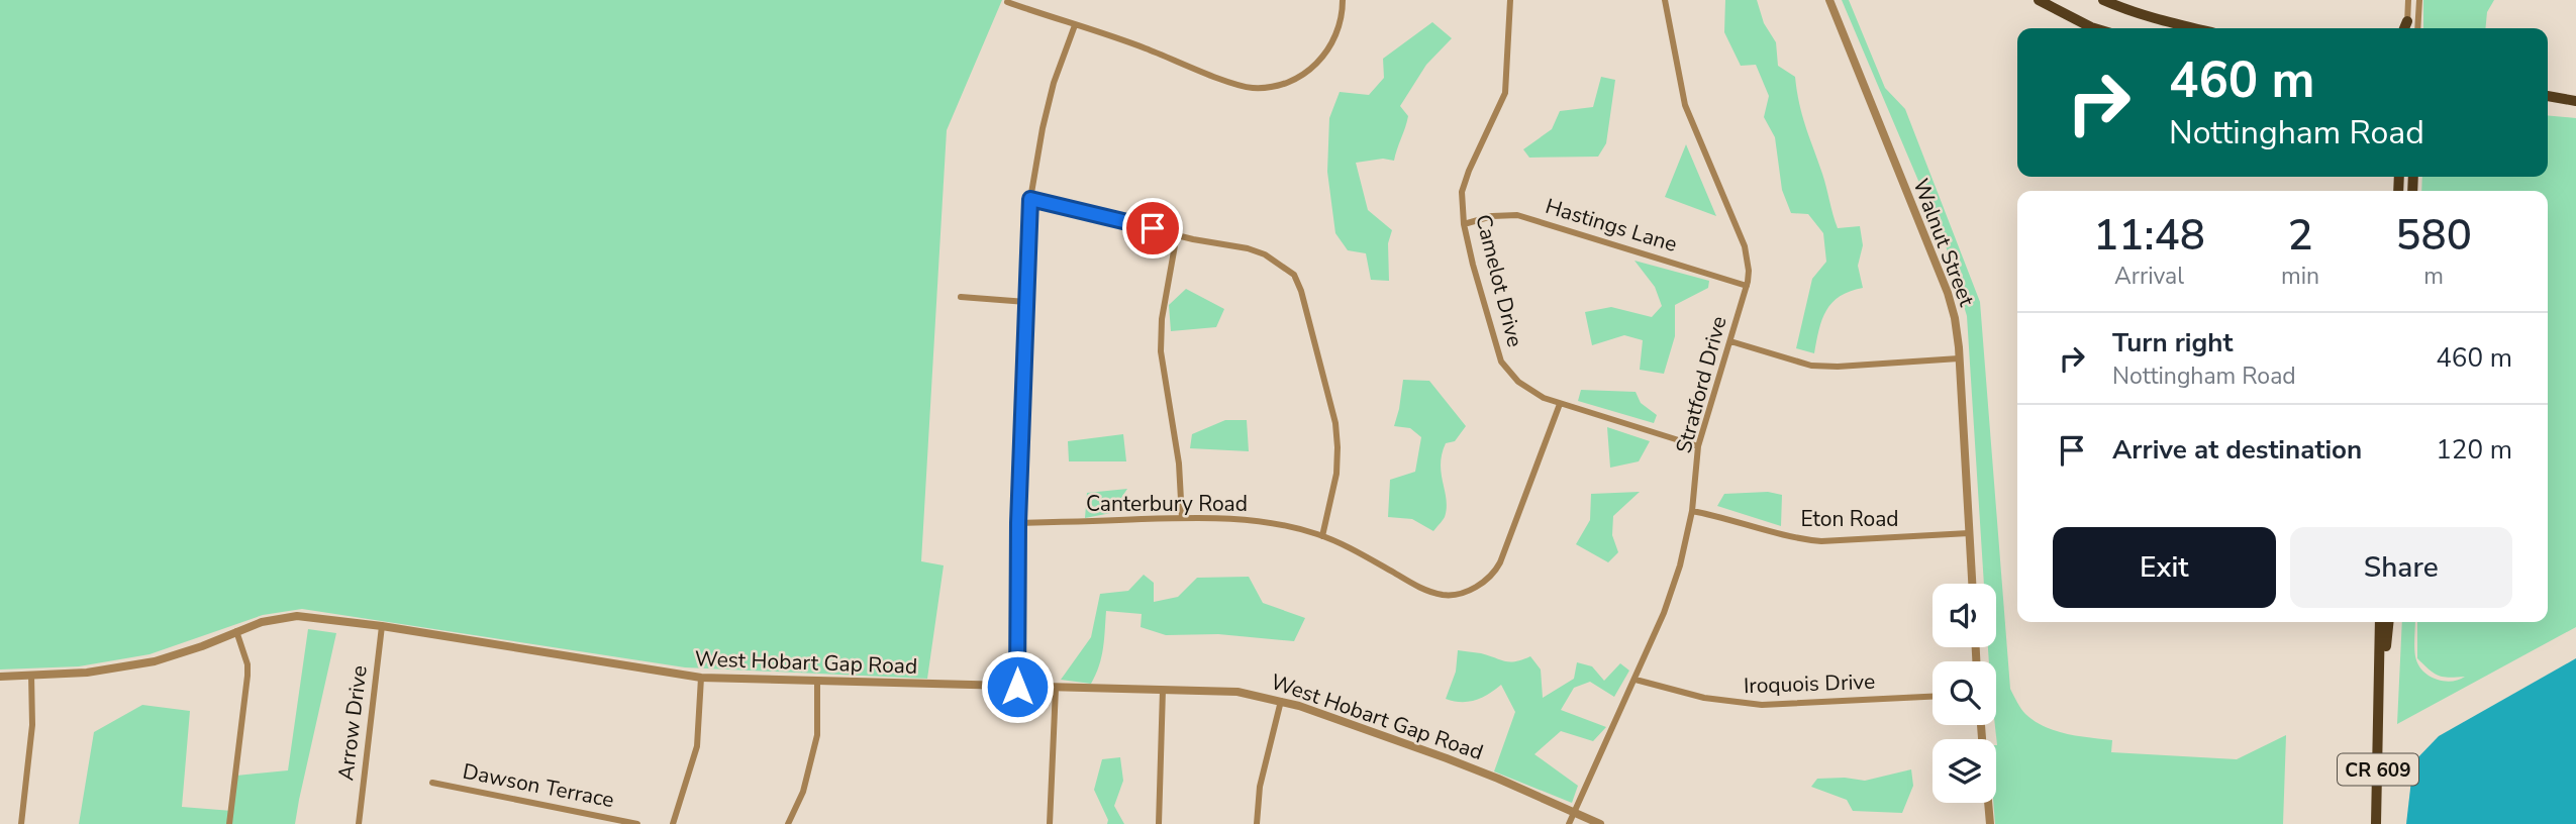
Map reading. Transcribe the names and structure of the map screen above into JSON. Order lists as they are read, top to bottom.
{
  "streets": {
    "main road": ["CR 609"],
    "street": [
      "Hastings Lane",
      "Walnut Street",
      "Camelot Drive",
      "Stratford Drive",
      "Canterbury Road",
      "Eton Road",
      "West Hobart Gap Road",
      "Iroquois Drive",
      "Arrow Drive",
      "Dawson Terrace"
    ]
  },
  "crossings": [
    ["Hastings Lane", "Camelot Drive"],
    ["Hastings Lane", "Stratford Drive"],
    ["Walnut Street", "Eton Road"],
    ["Camelot Drive", "Stratford Drive"],
    ["Camelot Drive", "Canterbury Road"],
    ["Stratford Drive", "Eton Road"],
    ["Stratford Drive", "West Hobart Gap Road"],
    ["Stratford Drive", "Iroquois Drive"],
    ["West Hobart Gap Road", "Arrow Drive"]
  ],
  "page": {
    "turn": ["460 m", "Nottingham Road"],
    "eta": [
      "11:48",
      "Arrival",
      "2",
      "min",
      "580",
      "m"
    ],
    "list": [
      {
        "name": "Turn right",
        "note": "Nottingham Road",
        "value": "460 m"
      },
      {
        "name": "Arrive at destination",
        "value": "120 m"
      }
    ],
    "buttons": ["Exit", "Share"]
  }
}
